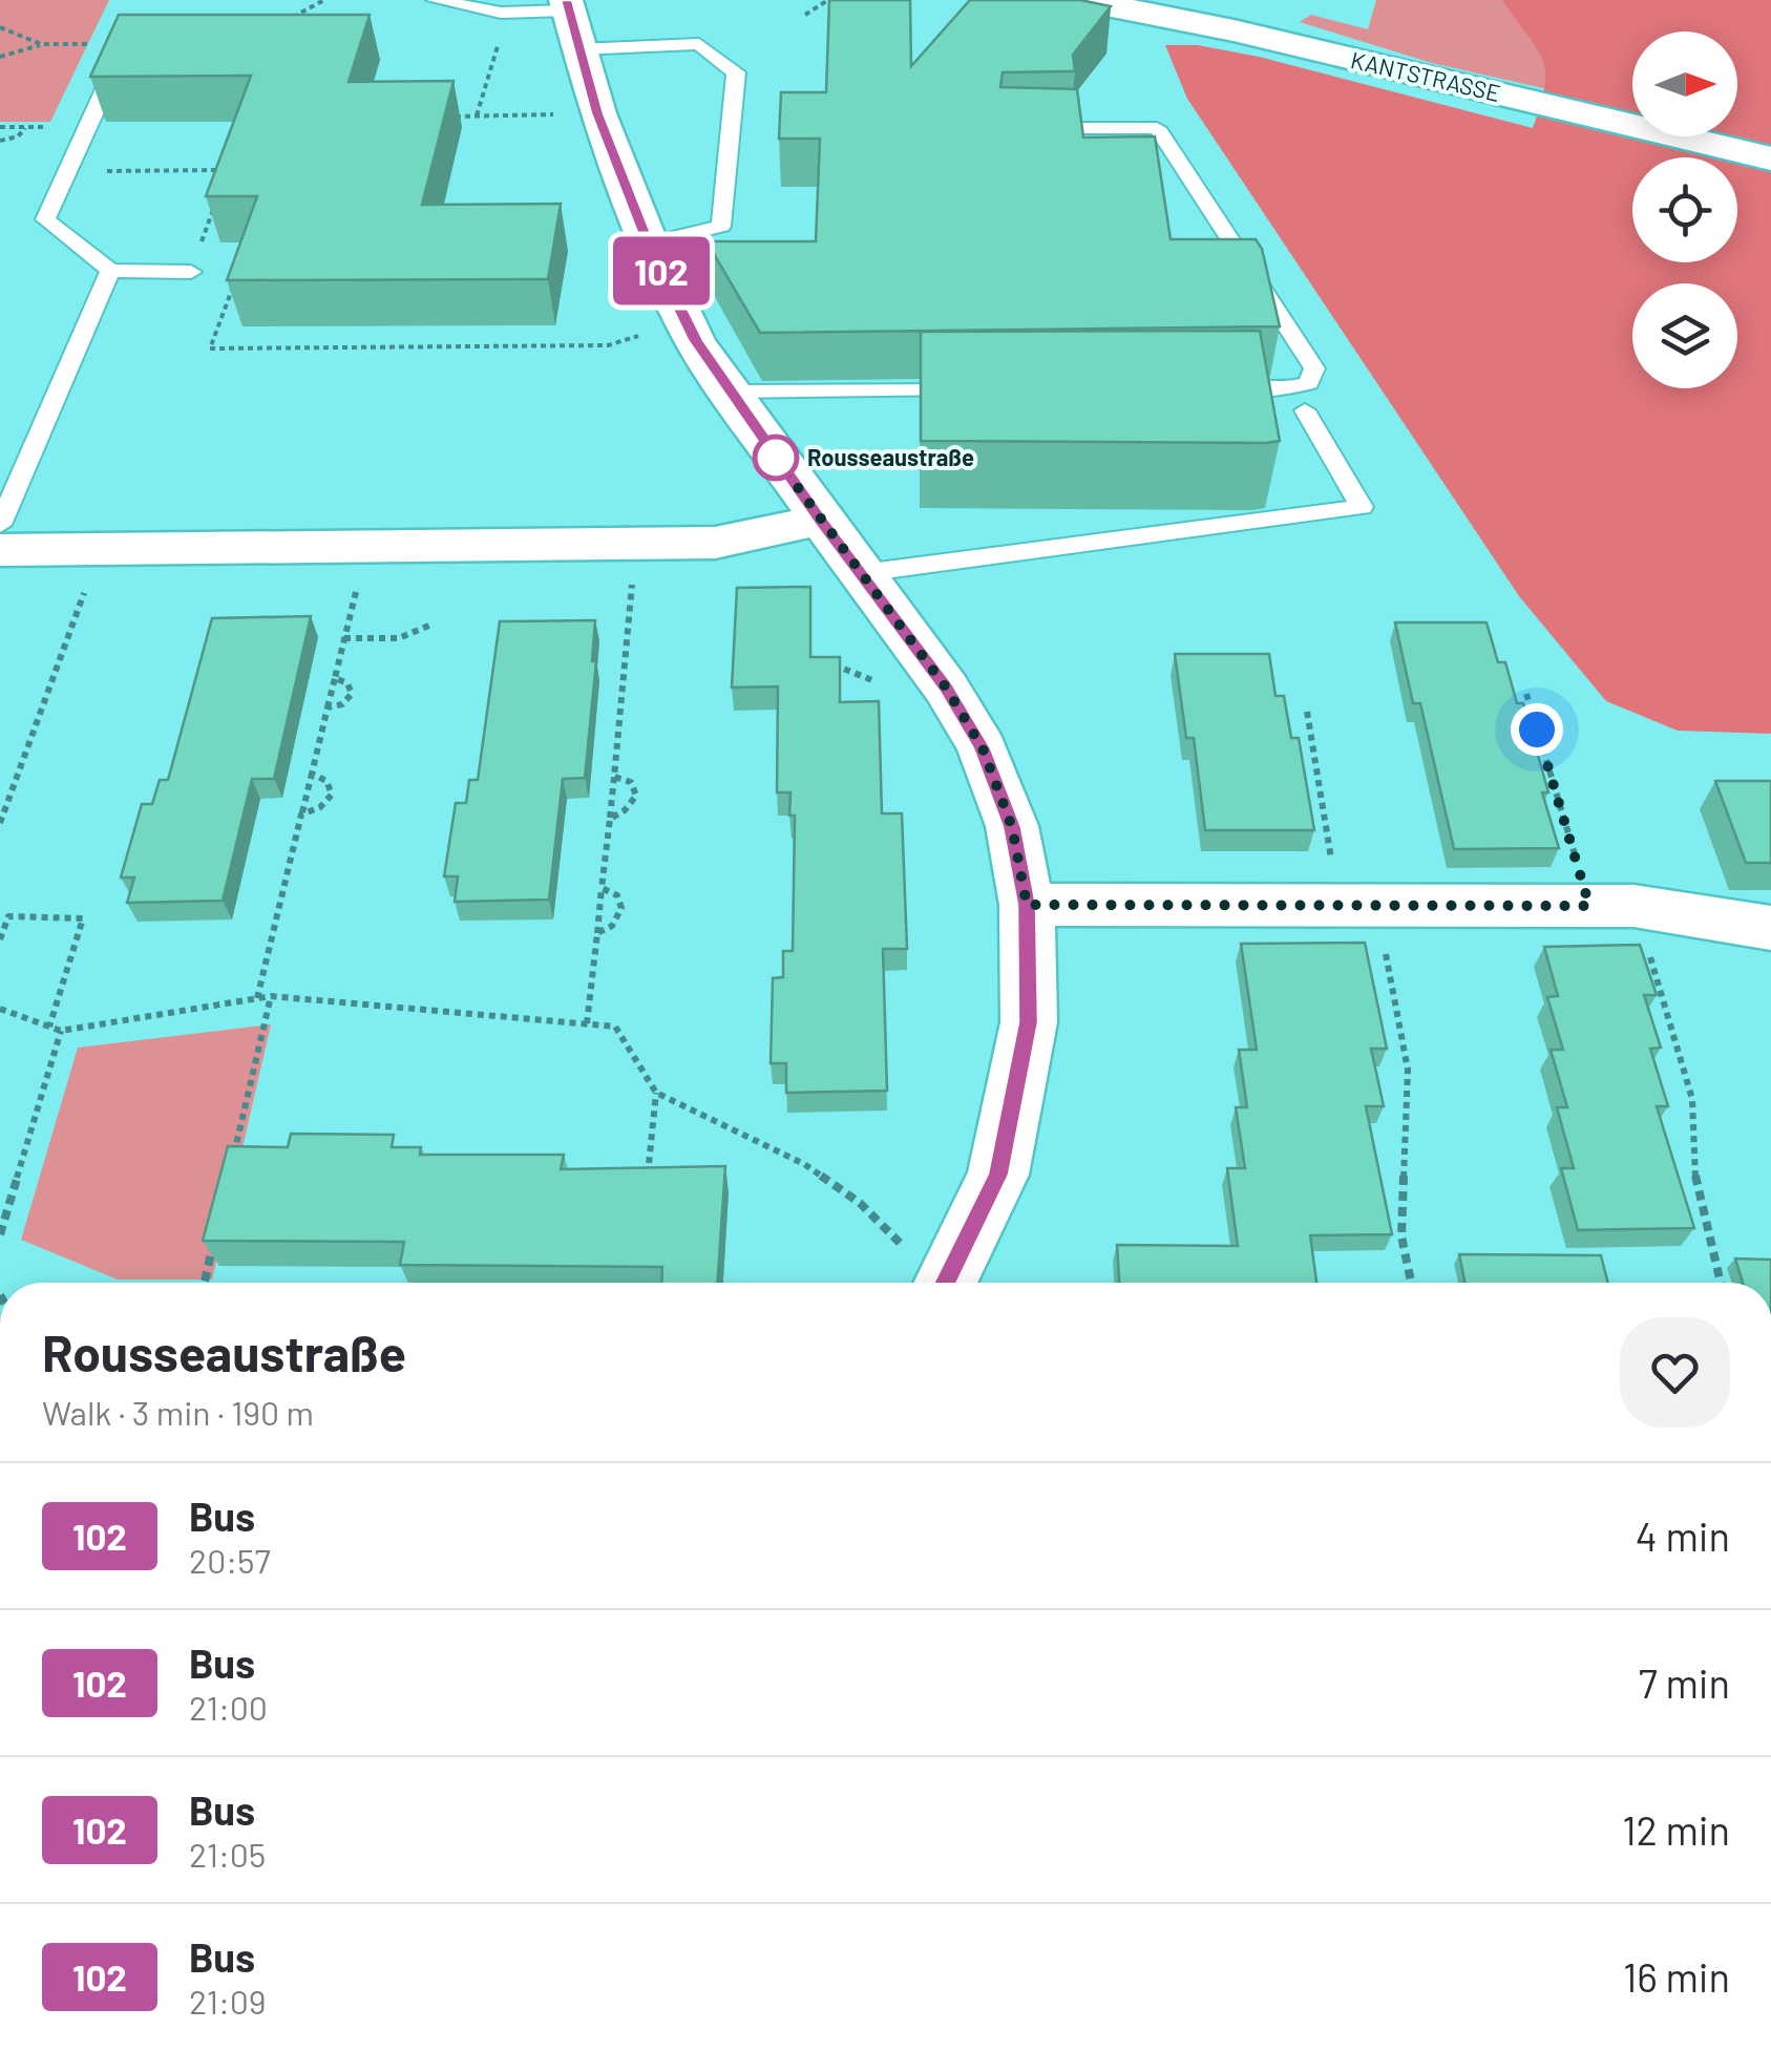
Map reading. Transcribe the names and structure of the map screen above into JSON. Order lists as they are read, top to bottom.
{
  "streets": {
    "street": ["KANTSTRASSE"]
  },
  "places": ["Rousseaustraße"],
  "lines": ["bus line 102"],
  "north": "right",
  "page": {
    "on_map": "102",
    "heading": ["Rousseaustraße", "Walk · 3 min · 190 m"],
    "list": [
      {
        "mark": "102",
        "name": "Bus",
        "note": "20:57",
        "value": "4 min"
      },
      {
        "mark": "102",
        "name": "Bus",
        "note": "21:00",
        "value": "7 min"
      },
      {
        "mark": "102",
        "name": "Bus",
        "note": "21:05",
        "value": "12 min"
      },
      {
        "mark": "102",
        "name": "Bus",
        "note": "21:09",
        "value": "16 min"
      }
    ]
  }
}
